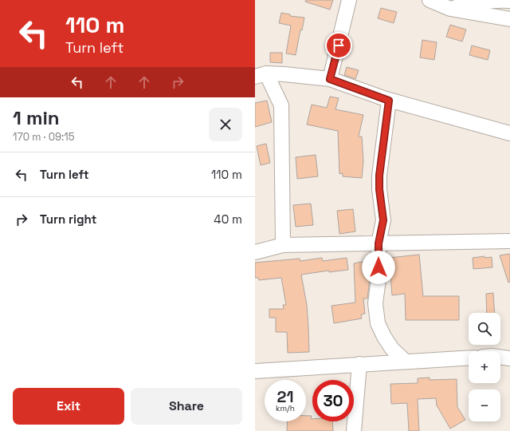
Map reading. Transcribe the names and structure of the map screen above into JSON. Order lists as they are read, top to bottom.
{
  "page": {
    "turn": ["110 m", "Turn left"],
    "heading": ["1 min", "170 m · 09:15"],
    "list": [
      {
        "name": "Turn left",
        "value": "110 m"
      },
      {
        "name": "Turn right",
        "value": "40 m"
      }
    ],
    "map_buttons": ["+", "−"],
    "speed": "21 km/h",
    "limit": "30",
    "buttons": ["Exit", "Share"]
  }
}
